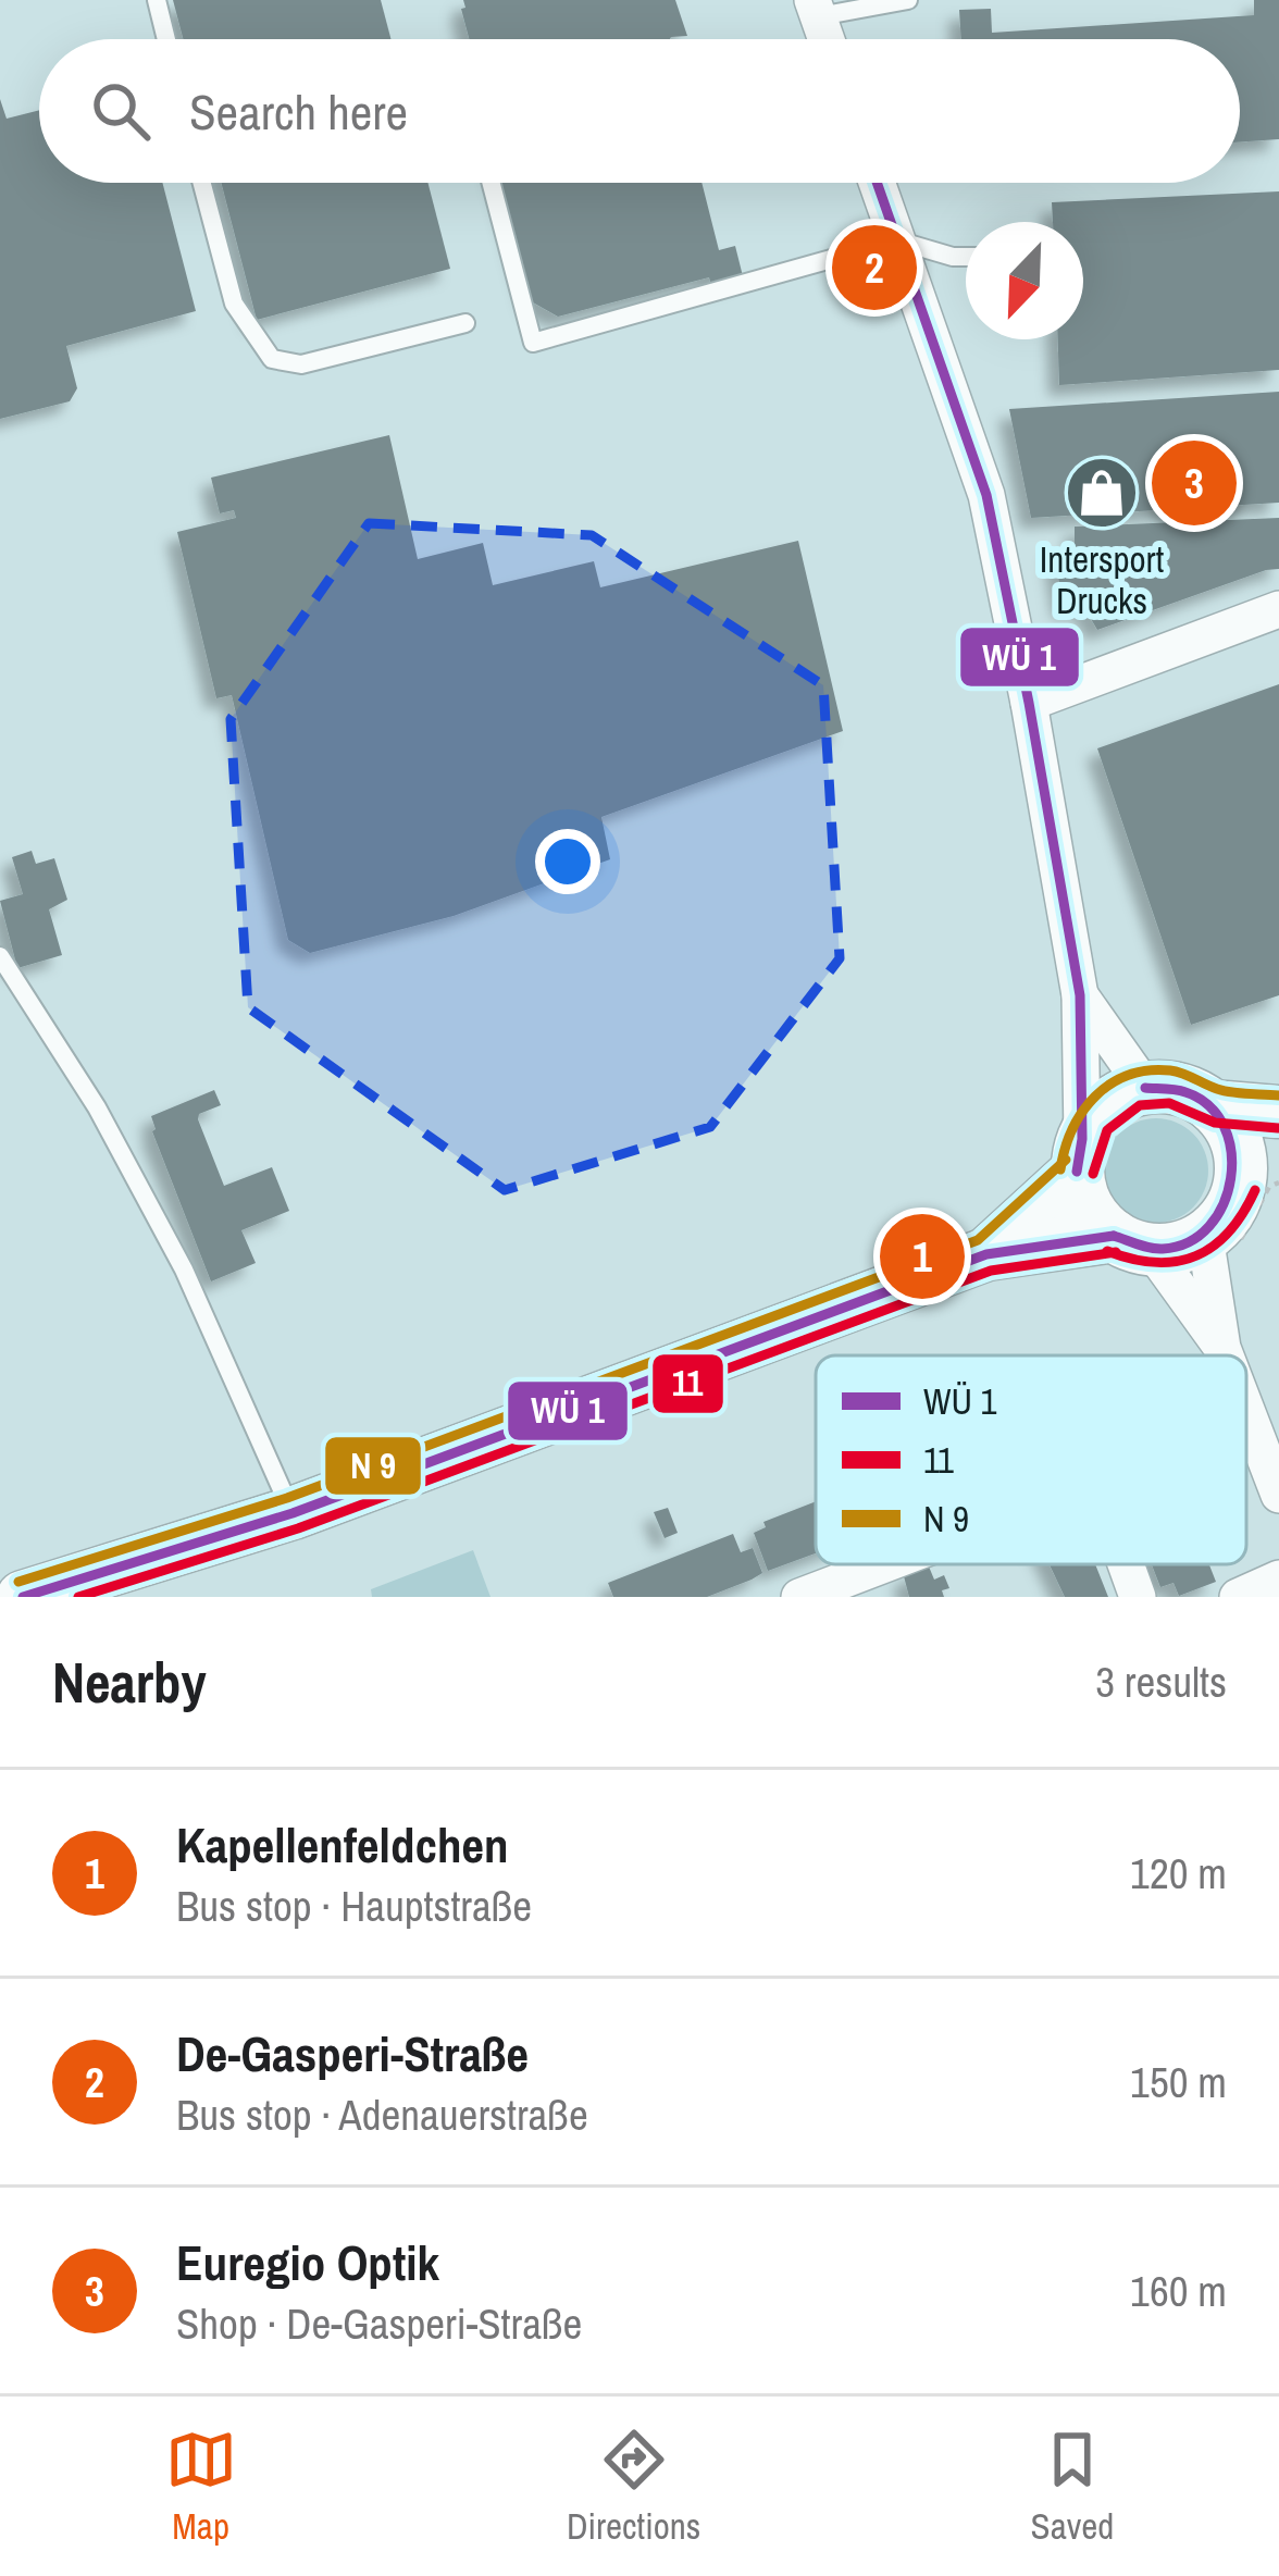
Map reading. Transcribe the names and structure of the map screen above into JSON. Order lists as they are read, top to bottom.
{
  "places": {
    "shop": ["Intersport Drucks"]
  },
  "lines": ["transit line 11"],
  "legend": ["WÜ 1", "11", "N 9"],
  "north": "bottom left",
  "page": {
    "search": "Search here",
    "pins": ["2", "3", "1"],
    "heading": ["Nearby", "3 results"],
    "list": [
      {
        "mark": "1",
        "name": "Kapellenfeldchen",
        "note": "Bus stop · Hauptstraße",
        "value": "120 m"
      },
      {
        "mark": "2",
        "name": "De-Gasperi-Straße",
        "note": "Bus stop · Adenauerstraße",
        "value": "150 m"
      },
      {
        "mark": "3",
        "name": "Euregio Optik",
        "note": "Shop · De-Gasperi-Straße",
        "value": "160 m"
      }
    ],
    "nav": ["Map", "Directions", "Saved"]
  }
}
